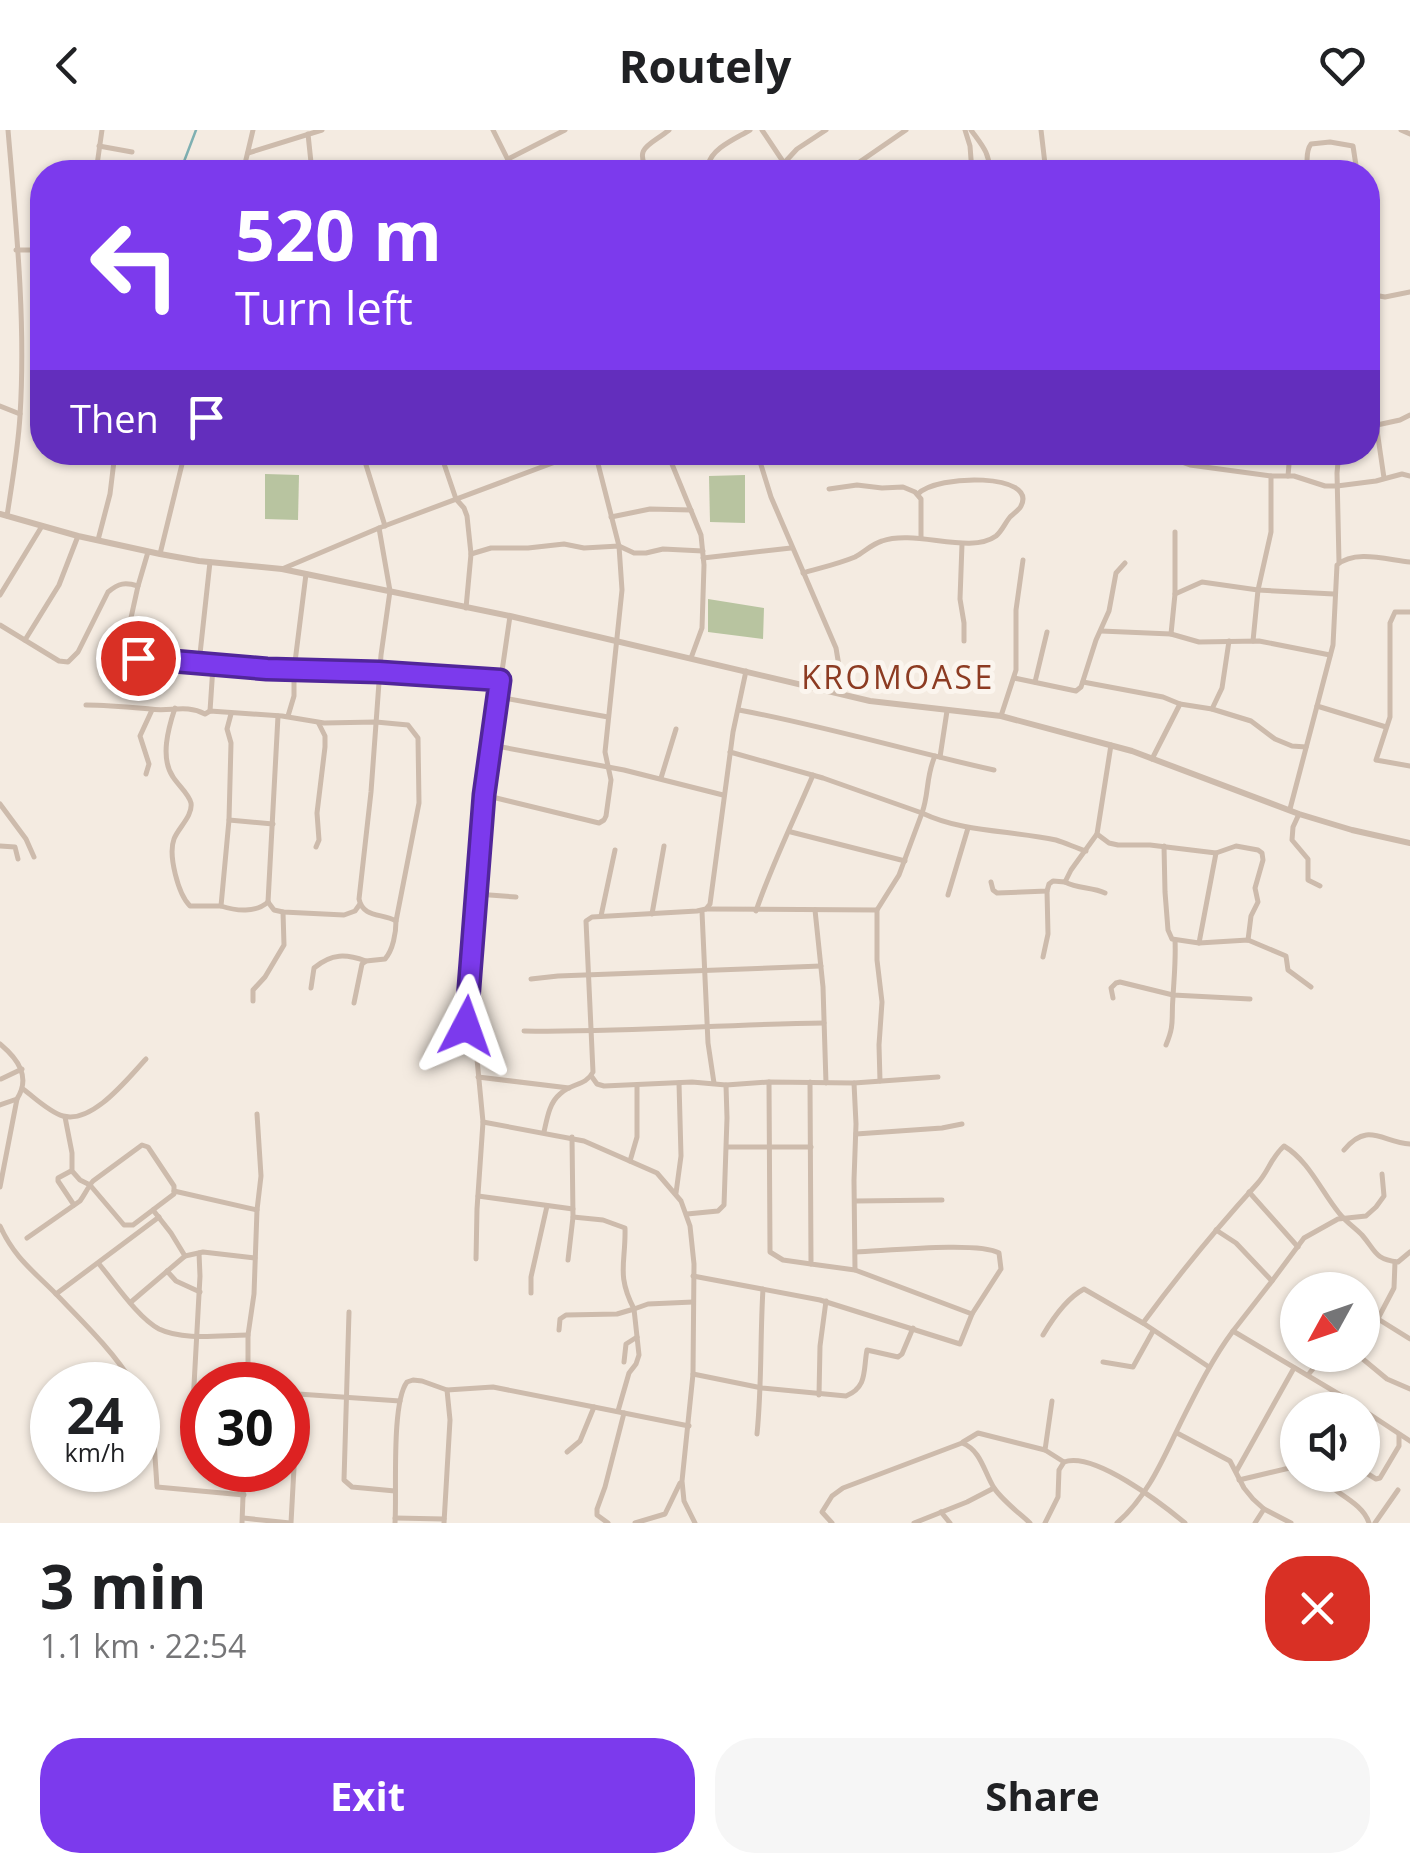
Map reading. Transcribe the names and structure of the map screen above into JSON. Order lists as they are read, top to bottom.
{
  "districts": ["KROMOASE"],
  "north": "bottom left",
  "page": {
    "header": "Routely",
    "turn": ["520 m", "Turn left"],
    "then": "Then",
    "speed": "24 km/h",
    "limit": "30",
    "heading": ["3 min", "1.1 km · 22:54"],
    "buttons": ["Exit", "Share"]
  }
}
